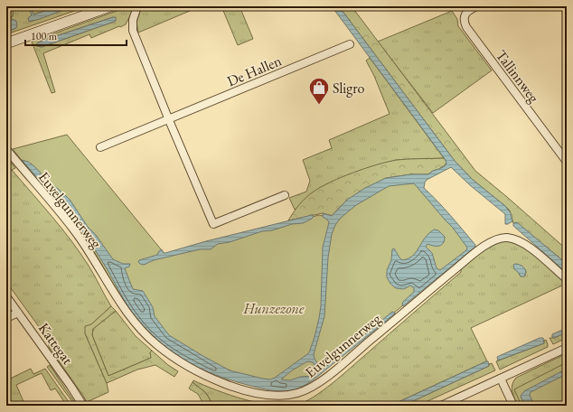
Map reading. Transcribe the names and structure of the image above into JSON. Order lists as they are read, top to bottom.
{
  "streets": {
    "street": [
      "De Hallen",
      "Tallinnweg",
      "Euvelgunnerweg",
      "Kattegat"
    ]
  },
  "parks": ["Hunzezone"],
  "places": {
    "shop": ["Sligro"]
  },
  "scale_bar": "100 m"
}
